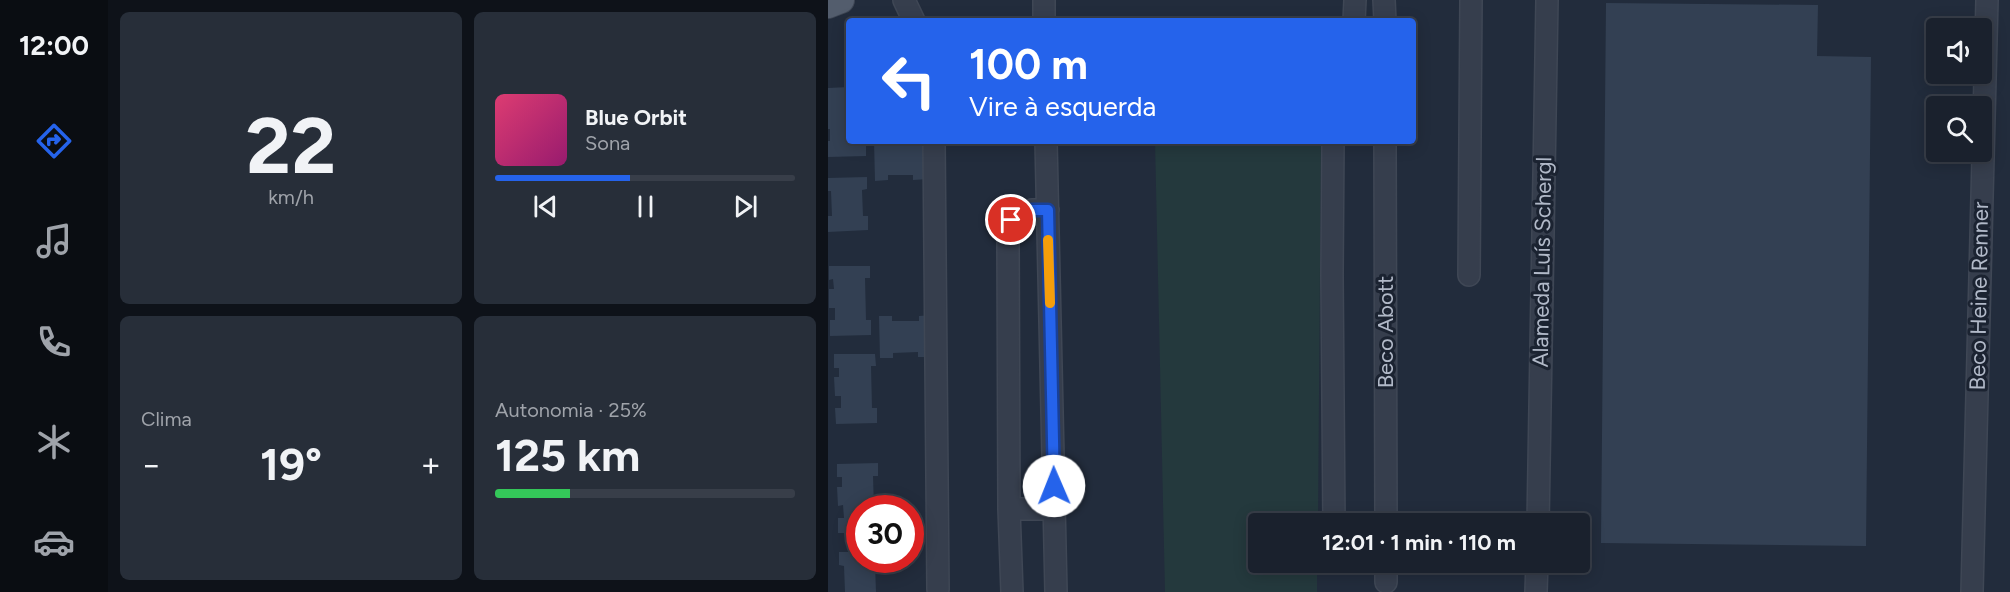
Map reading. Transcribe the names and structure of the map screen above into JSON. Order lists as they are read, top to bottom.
{
  "streets": {
    "street": ["Alameda Luís Schergl", "Beco Heine Renner", "Beco Abott"]
  },
  "page": {
    "tabs": "12:00",
    "tile": [
      ["22", "km/h"],
      "Clima",
      ["Autonomia · 25%", "125 km"]
    ],
    "turn": ["100 m", "Vire à esquerda"],
    "song": ["Blue Orbit", "Sona"],
    "heat": ["−", "19°", "+"],
    "limit": "30",
    "trip": "12:01 · 1 min · 110 m"
  }
}
